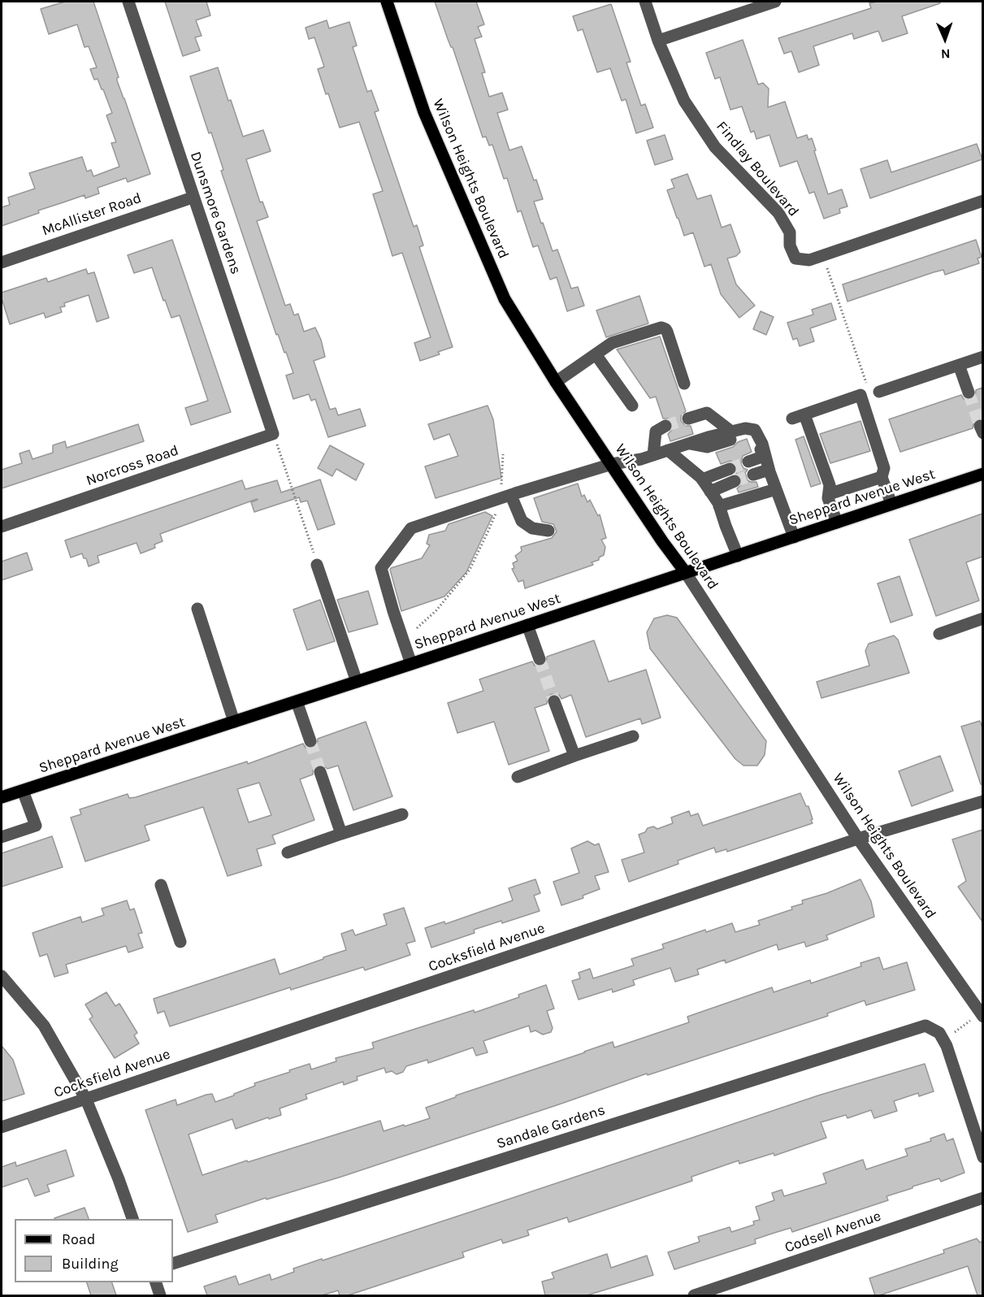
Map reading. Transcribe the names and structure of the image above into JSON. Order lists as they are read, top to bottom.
{
  "streets": {
    "main road": ["Wilson Heights Boulevard", "Sheppard Avenue West"],
    "street": [
      "Findlay Boulevard",
      "Dunsmore Gardens",
      "McAllister Road",
      "Norcross Road",
      "Cocksfield Avenue",
      "Sandale Gardens",
      "Codsell Avenue"
    ]
  },
  "crossings": [
    ["Wilson Heights Boulevard", "Sheppard Avenue West"],
    ["Wilson Heights Boulevard", "Cocksfield Avenue"],
    ["Dunsmore Gardens", "McAllister Road"],
    ["Dunsmore Gardens", "Norcross Road"]
  ],
  "legend": ["Road", "Building"],
  "north": "bottom"
}
